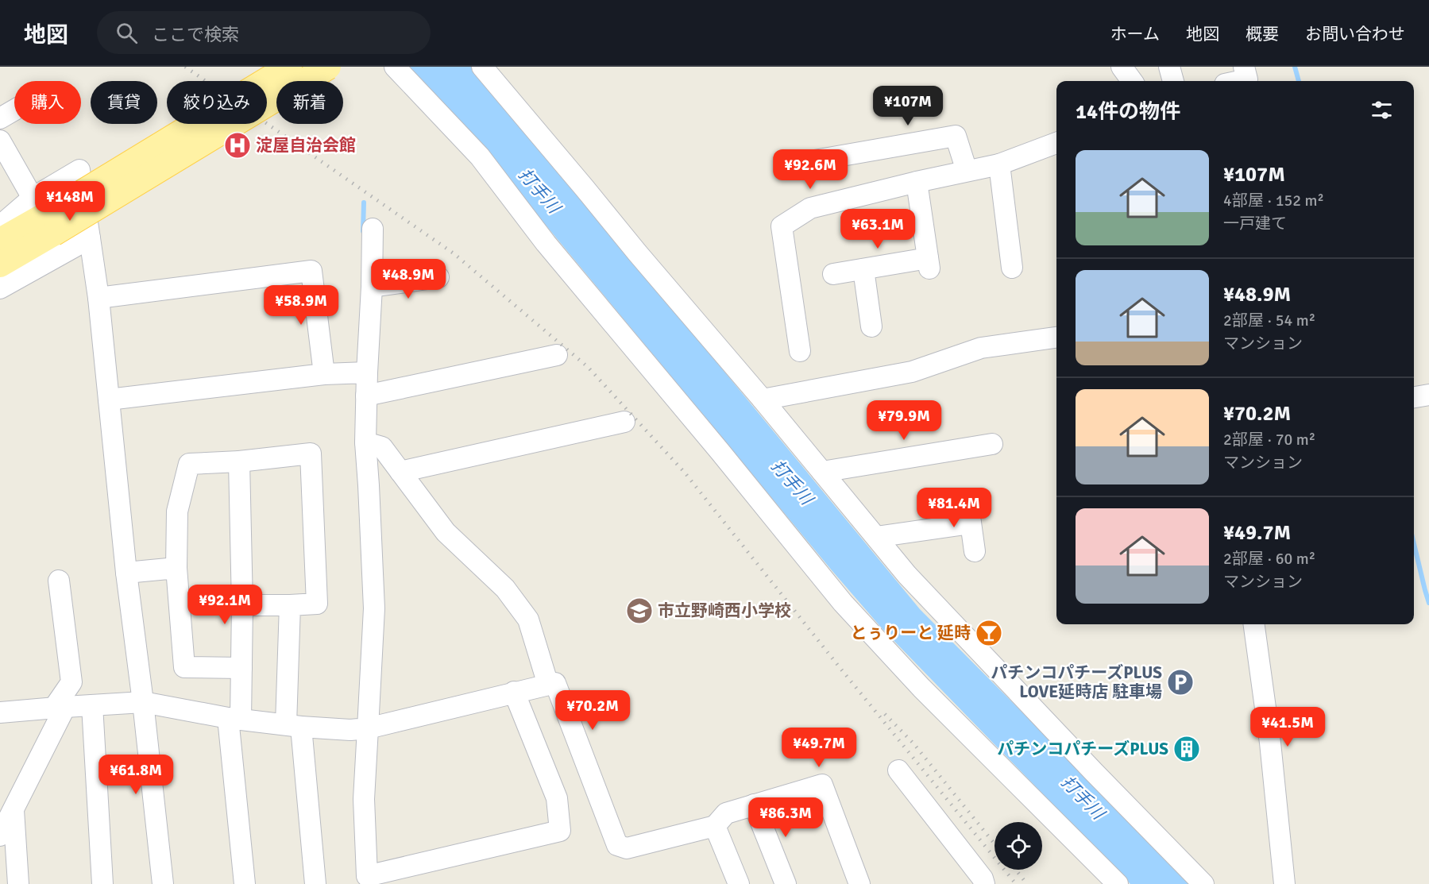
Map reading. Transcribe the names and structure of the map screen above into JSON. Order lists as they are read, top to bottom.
{
  "water": ["打手川"],
  "places": {
    "hospital": ["淀屋自治会館"],
    "school or university": ["市立野崎西小学校"],
    "bar": ["とぅりーと 延時"],
    "parking": ["パチンコパチーズPLUS LOVE延時店 駐車場"],
    "building": ["パチンコパチーズPLUS"]
  },
  "page": {
    "header": "地図",
    "search": "ここで検索",
    "nav": [
      "ホーム",
      "地図",
      "概要",
      "お問い合わせ"
    ],
    "chip": [
      "購入",
      "賃貸",
      "絞り込み",
      "新着"
    ],
    "heading": "14件の物件",
    "price": [
      "¥107M",
      "¥92.6M",
      "¥148M",
      "¥63.1M",
      "¥48.9M",
      "¥58.9M",
      "¥79.9M",
      "¥81.4M",
      "¥92.1M",
      "¥70.2M",
      "¥41.5M",
      "¥49.7M",
      "¥61.8M",
      "¥86.3M"
    ],
    "list": [
      {
        "name": "¥107M",
        "note": "4部屋 · 152 m² · 一戸建て"
      },
      {
        "name": "¥48.9M",
        "note": "2部屋 · 54 m² · マンション"
      },
      {
        "name": "¥70.2M",
        "note": "2部屋 · 70 m² · マンション"
      },
      {
        "name": "¥49.7M",
        "note": "2部屋 · 60 m² · マンション"
      }
    ]
  }
}
